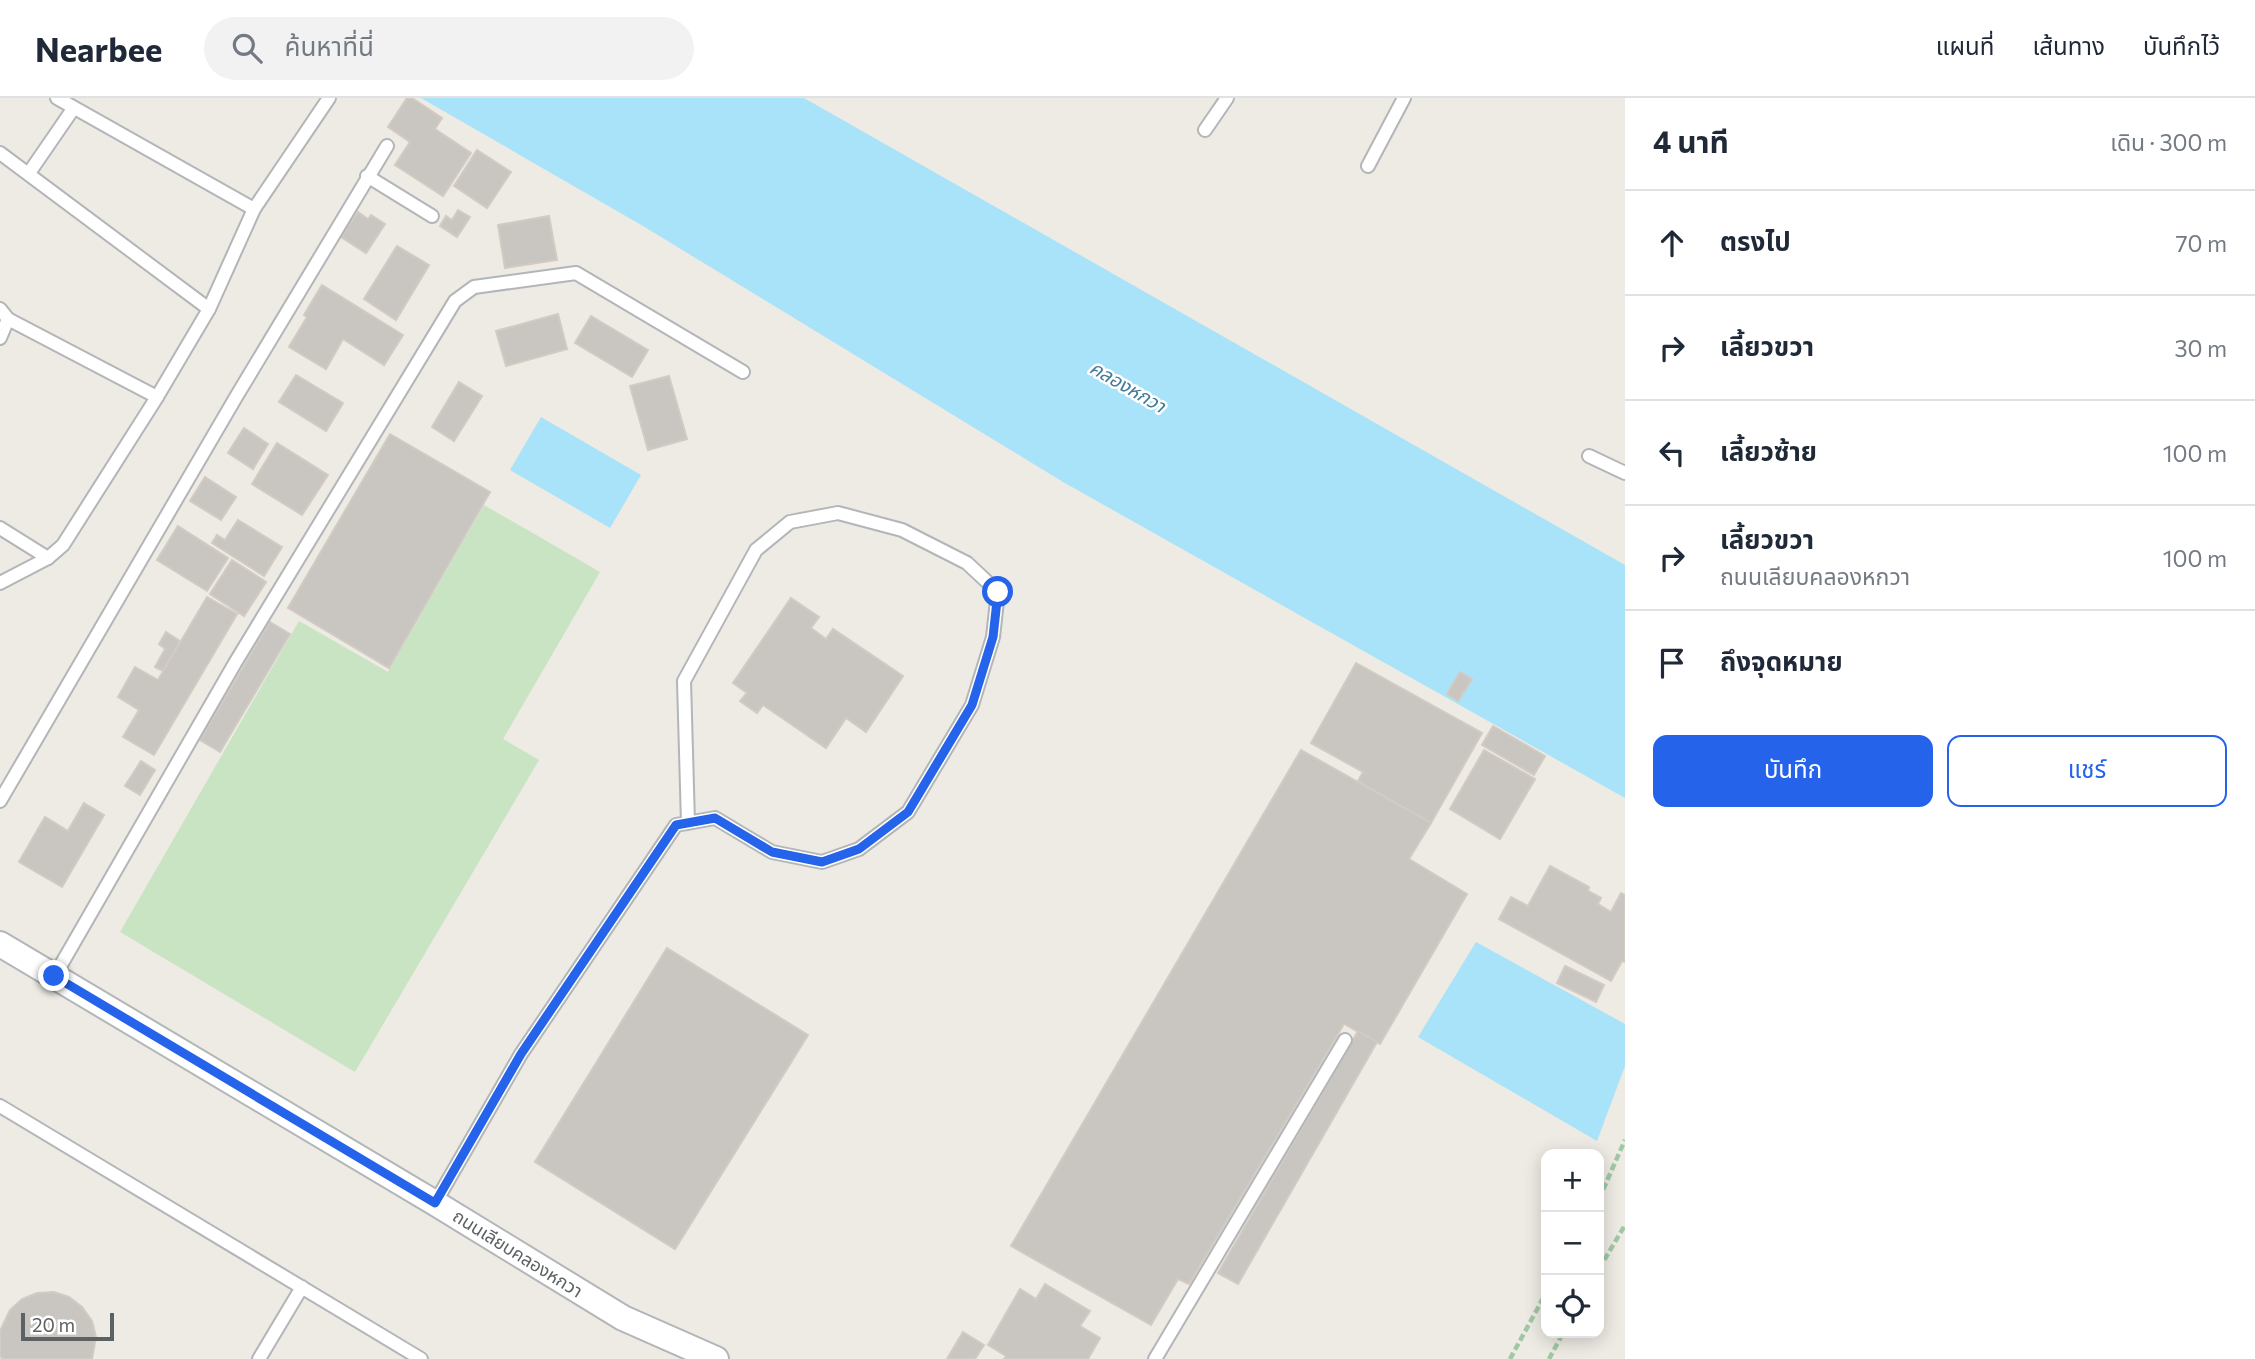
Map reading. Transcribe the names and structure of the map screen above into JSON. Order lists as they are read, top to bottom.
{
  "streets": {
    "street": ["ถนนเลียบคลองหกวา"]
  },
  "water": ["คลองหกวา"],
  "scale_bar": "20 m",
  "page": {
    "header": "Nearbee",
    "search": "ค้นหาที่นี่",
    "nav": ["แผนที่", "เส้นทาง", "บันทึกไว้"],
    "heading": ["4 นาที", "เดิน · 300 m"],
    "list": [
      ["ตรงไป", "70 m"],
      ["เลี้ยวขวา", "30 m"],
      ["เลี้ยวซ้าย", "100 m"],
      ["เลี้ยวขวา", "ถนนเลียบคลองหกวา", "100 m"],
      "ถึงจุดหมาย"
    ],
    "buttons": ["บันทึก", "แชร์"],
    "map_buttons": ["+", "−"],
    "scale": "20 m"
  }
}
